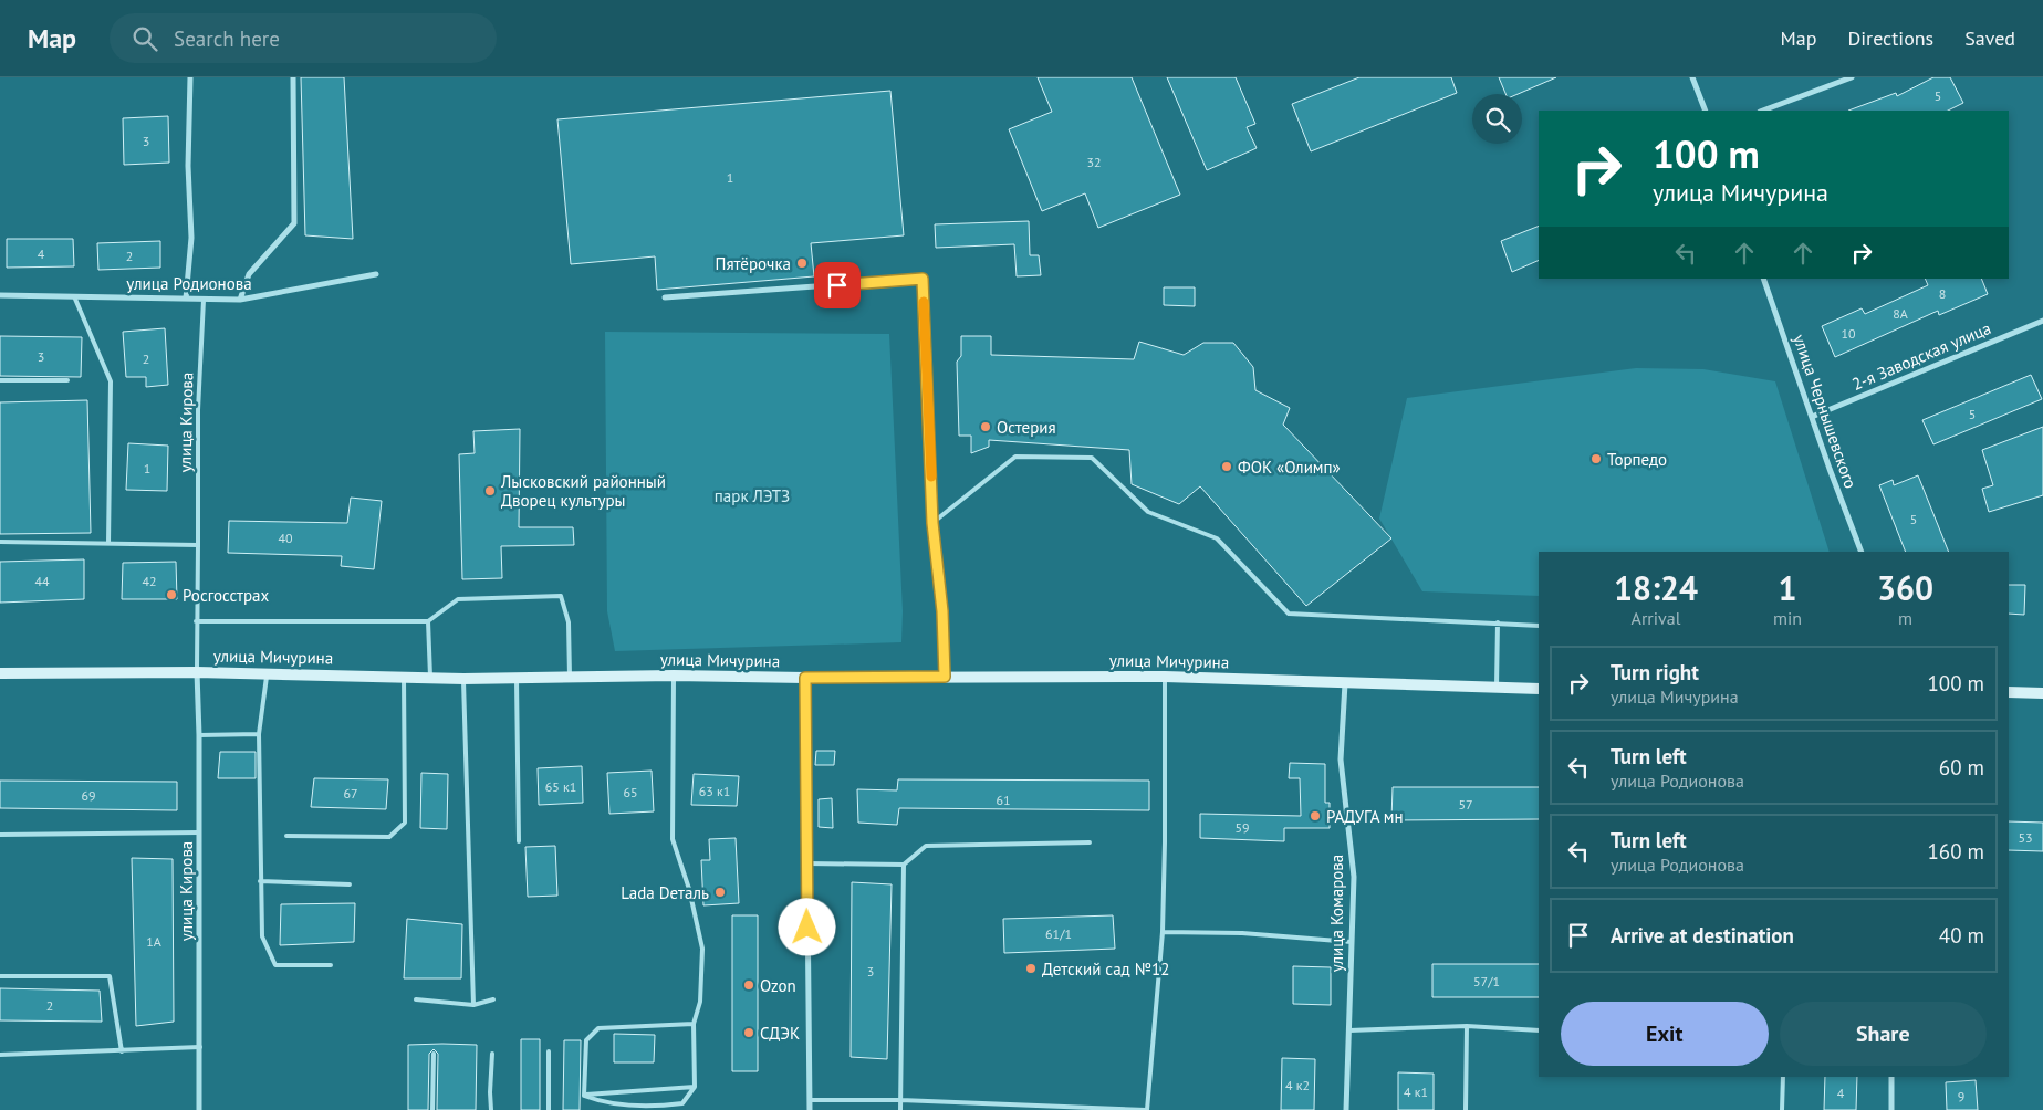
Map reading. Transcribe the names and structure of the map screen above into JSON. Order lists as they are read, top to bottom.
{
  "streets": {
    "main road": ["улица Мичурина"],
    "street": [
      "улица Родионова",
      "2-я Заводская улица",
      "улица Чернышевского",
      "улица Кирова",
      "улица Комарова"
    ]
  },
  "crossings": [
    ["улица Родионова", "улица Кирова"],
    ["2-я Заводская улица", "улица Чернышевского"],
    ["улица Кирова", "улица Мичурина"],
    ["улица Мичурина", "улица Комарова"]
  ],
  "parks": ["парк ЛЭТЗ"],
  "places": [
    "Пятёрочка",
    "Остерия",
    "Торпедо",
    "ФОК «Олимп»",
    "Лысковский районный Дворец культуры",
    "Росгосстрах",
    "РАДУГА мн",
    "Lada Dеталь",
    "Детский сад №12",
    "Ozon",
    "СДЭК"
  ],
  "house_numbers": [
    "5",
    "3",
    "32",
    "1",
    "4",
    "2",
    "8",
    "8А",
    "10",
    "3",
    "2",
    "5",
    "1",
    "5",
    "40",
    "44",
    "42",
    "65 к1",
    "63 к1",
    "65",
    "67",
    "69",
    "61",
    "57",
    "59",
    "53",
    "61/1",
    "1А",
    "3",
    "57/1",
    "2",
    "4 к2",
    "4 к1",
    "4",
    "9"
  ],
  "page": {
    "header": "Map",
    "search": "Search here",
    "nav": ["Map", "Directions", "Saved"],
    "turn": ["100 m", "улица Мичурина"],
    "eta": [
      "18:24",
      "Arrival",
      "1",
      "min",
      "360",
      "m"
    ],
    "list": [
      {
        "name": "Turn right",
        "note": "улица Мичурина",
        "value": "100 m"
      },
      {
        "name": "Turn left",
        "note": "улица Родионова",
        "value": "60 m"
      },
      {
        "name": "Turn left",
        "note": "улица Родионова",
        "value": "160 m"
      },
      {
        "name": "Arrive at destination",
        "value": "40 m"
      }
    ],
    "buttons": ["Exit", "Share"]
  }
}
